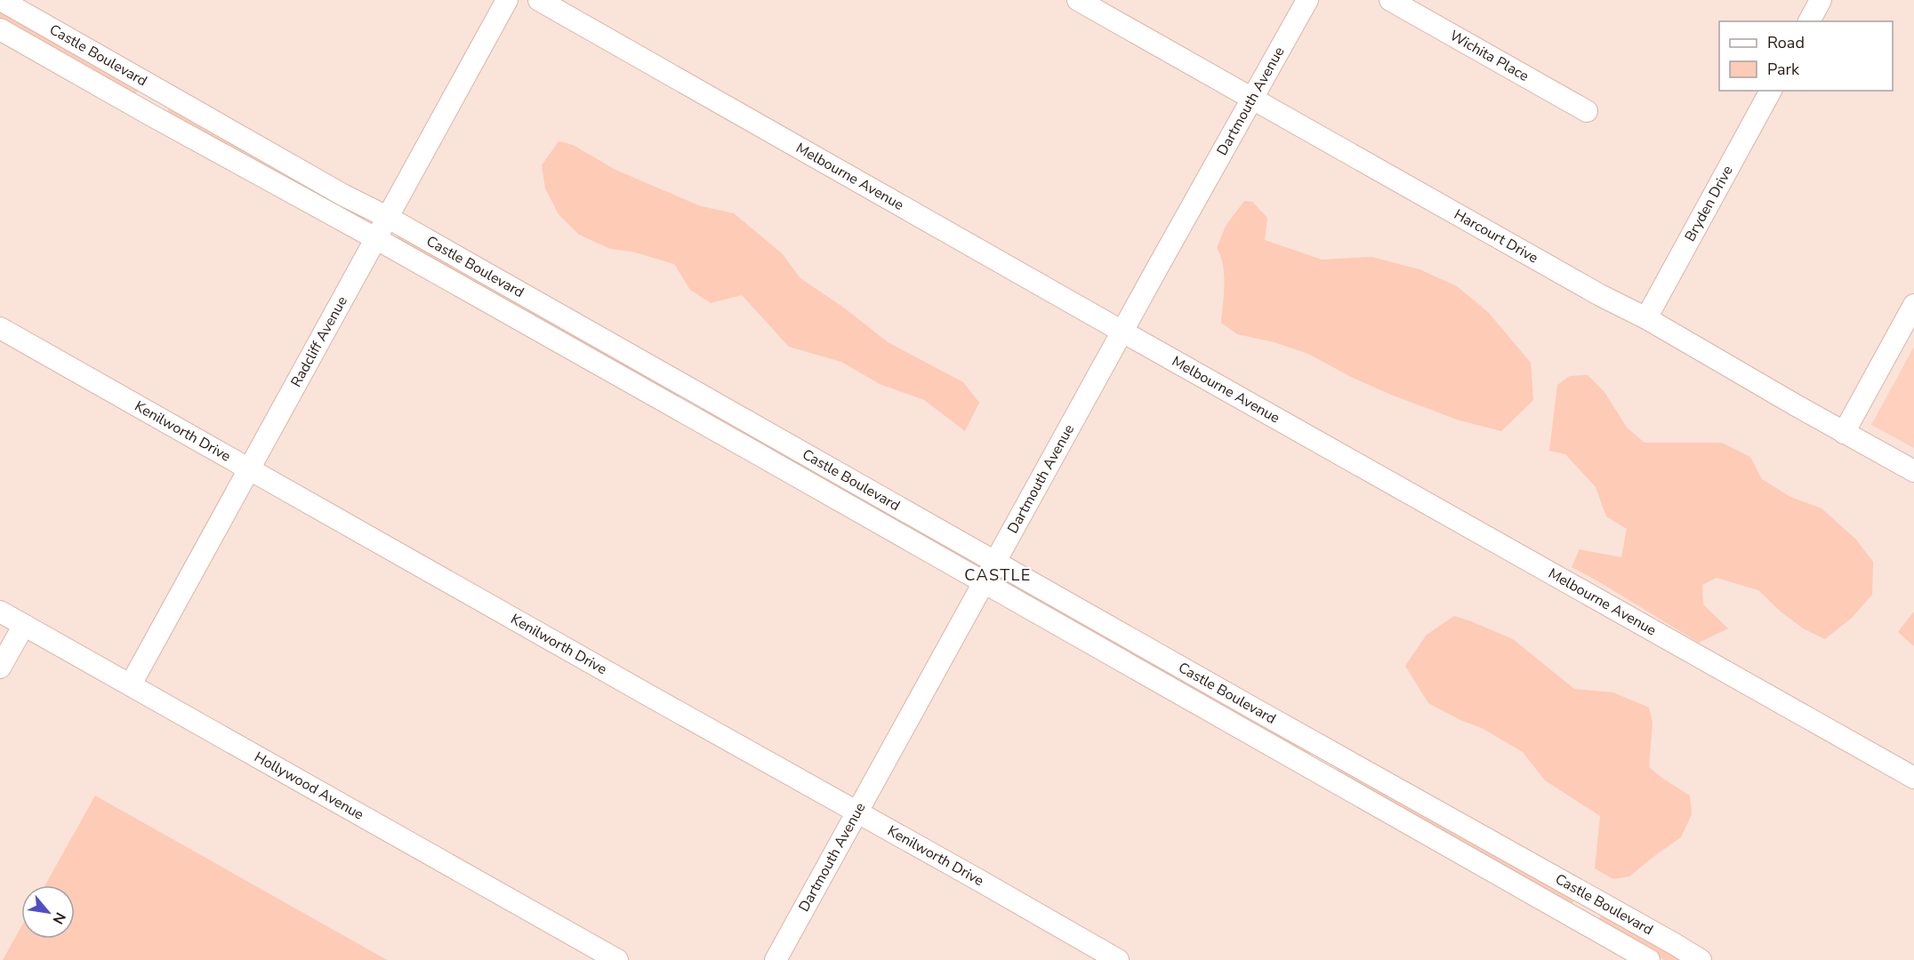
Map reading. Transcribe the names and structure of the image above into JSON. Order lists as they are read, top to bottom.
{
  "streets": {
    "street": [
      "Castle Boulevard",
      "Wichita Place",
      "Dartmouth Avenue",
      "Melbourne Avenue",
      "Bryden Drive",
      "Harcourt Drive",
      "Radcliff Avenue",
      "Kenilworth Drive",
      "Hollywood Avenue"
    ]
  },
  "crossings": [
    ["Castle Boulevard", "Dartmouth Avenue"],
    ["Castle Boulevard", "Radcliff Avenue"],
    ["Dartmouth Avenue", "Melbourne Avenue"],
    ["Dartmouth Avenue", "Harcourt Drive"],
    ["Dartmouth Avenue", "Kenilworth Drive"],
    ["Bryden Drive", "Harcourt Drive"],
    ["Radcliff Avenue", "Kenilworth Drive"],
    ["Radcliff Avenue", "Hollywood Avenue"]
  ],
  "districts": ["CASTLE"],
  "legend": ["Road", "Park"],
  "north": "bottom right"
}
